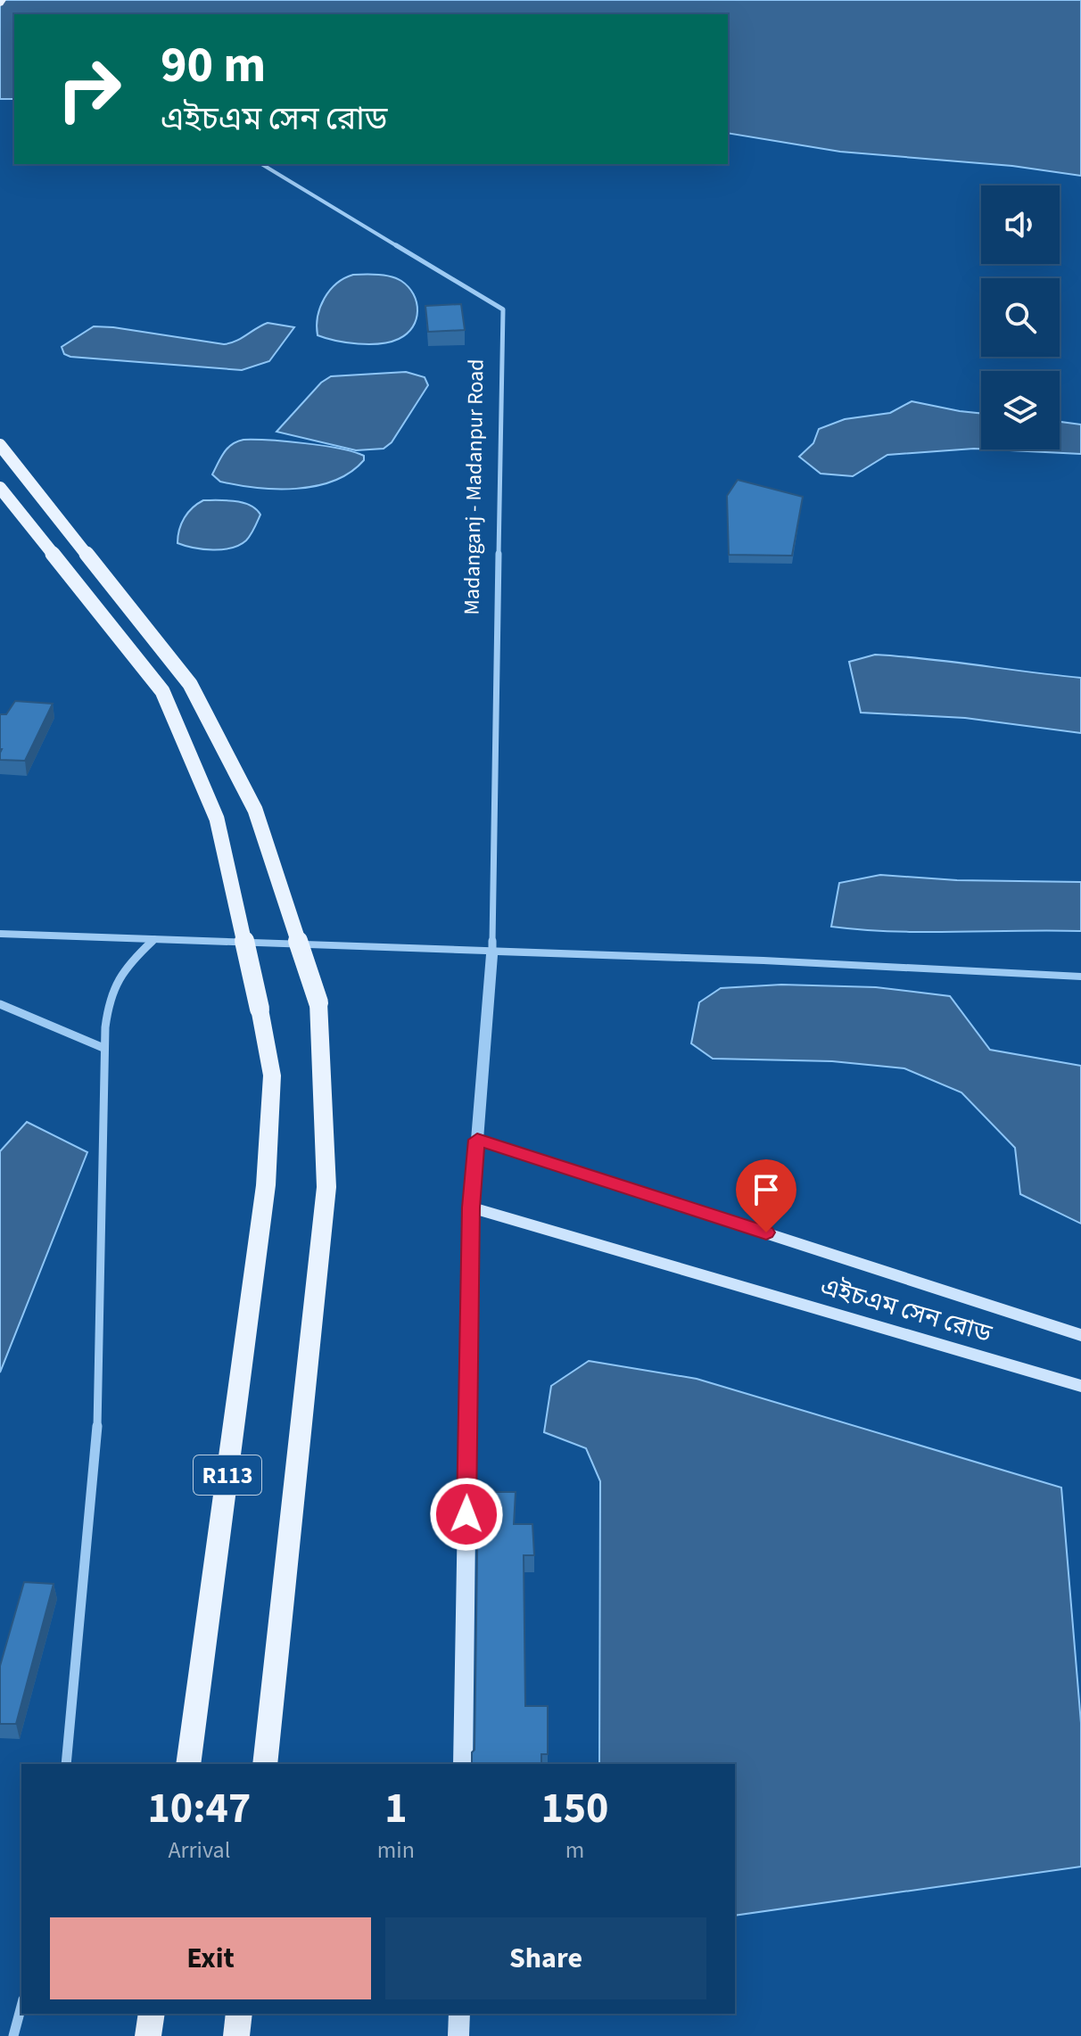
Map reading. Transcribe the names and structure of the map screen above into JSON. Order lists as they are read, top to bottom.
{
  "streets": {
    "main road": ["এইচএম সেন রোড", "R113"],
    "street": ["Madanganj - Madanpur Road"]
  },
  "page": {
    "turn": ["90 m", "এইচএম সেন রোড"],
    "eta": [
      "10:47",
      "Arrival",
      "1",
      "min",
      "150",
      "m"
    ],
    "buttons": ["Exit", "Share"]
  }
}
